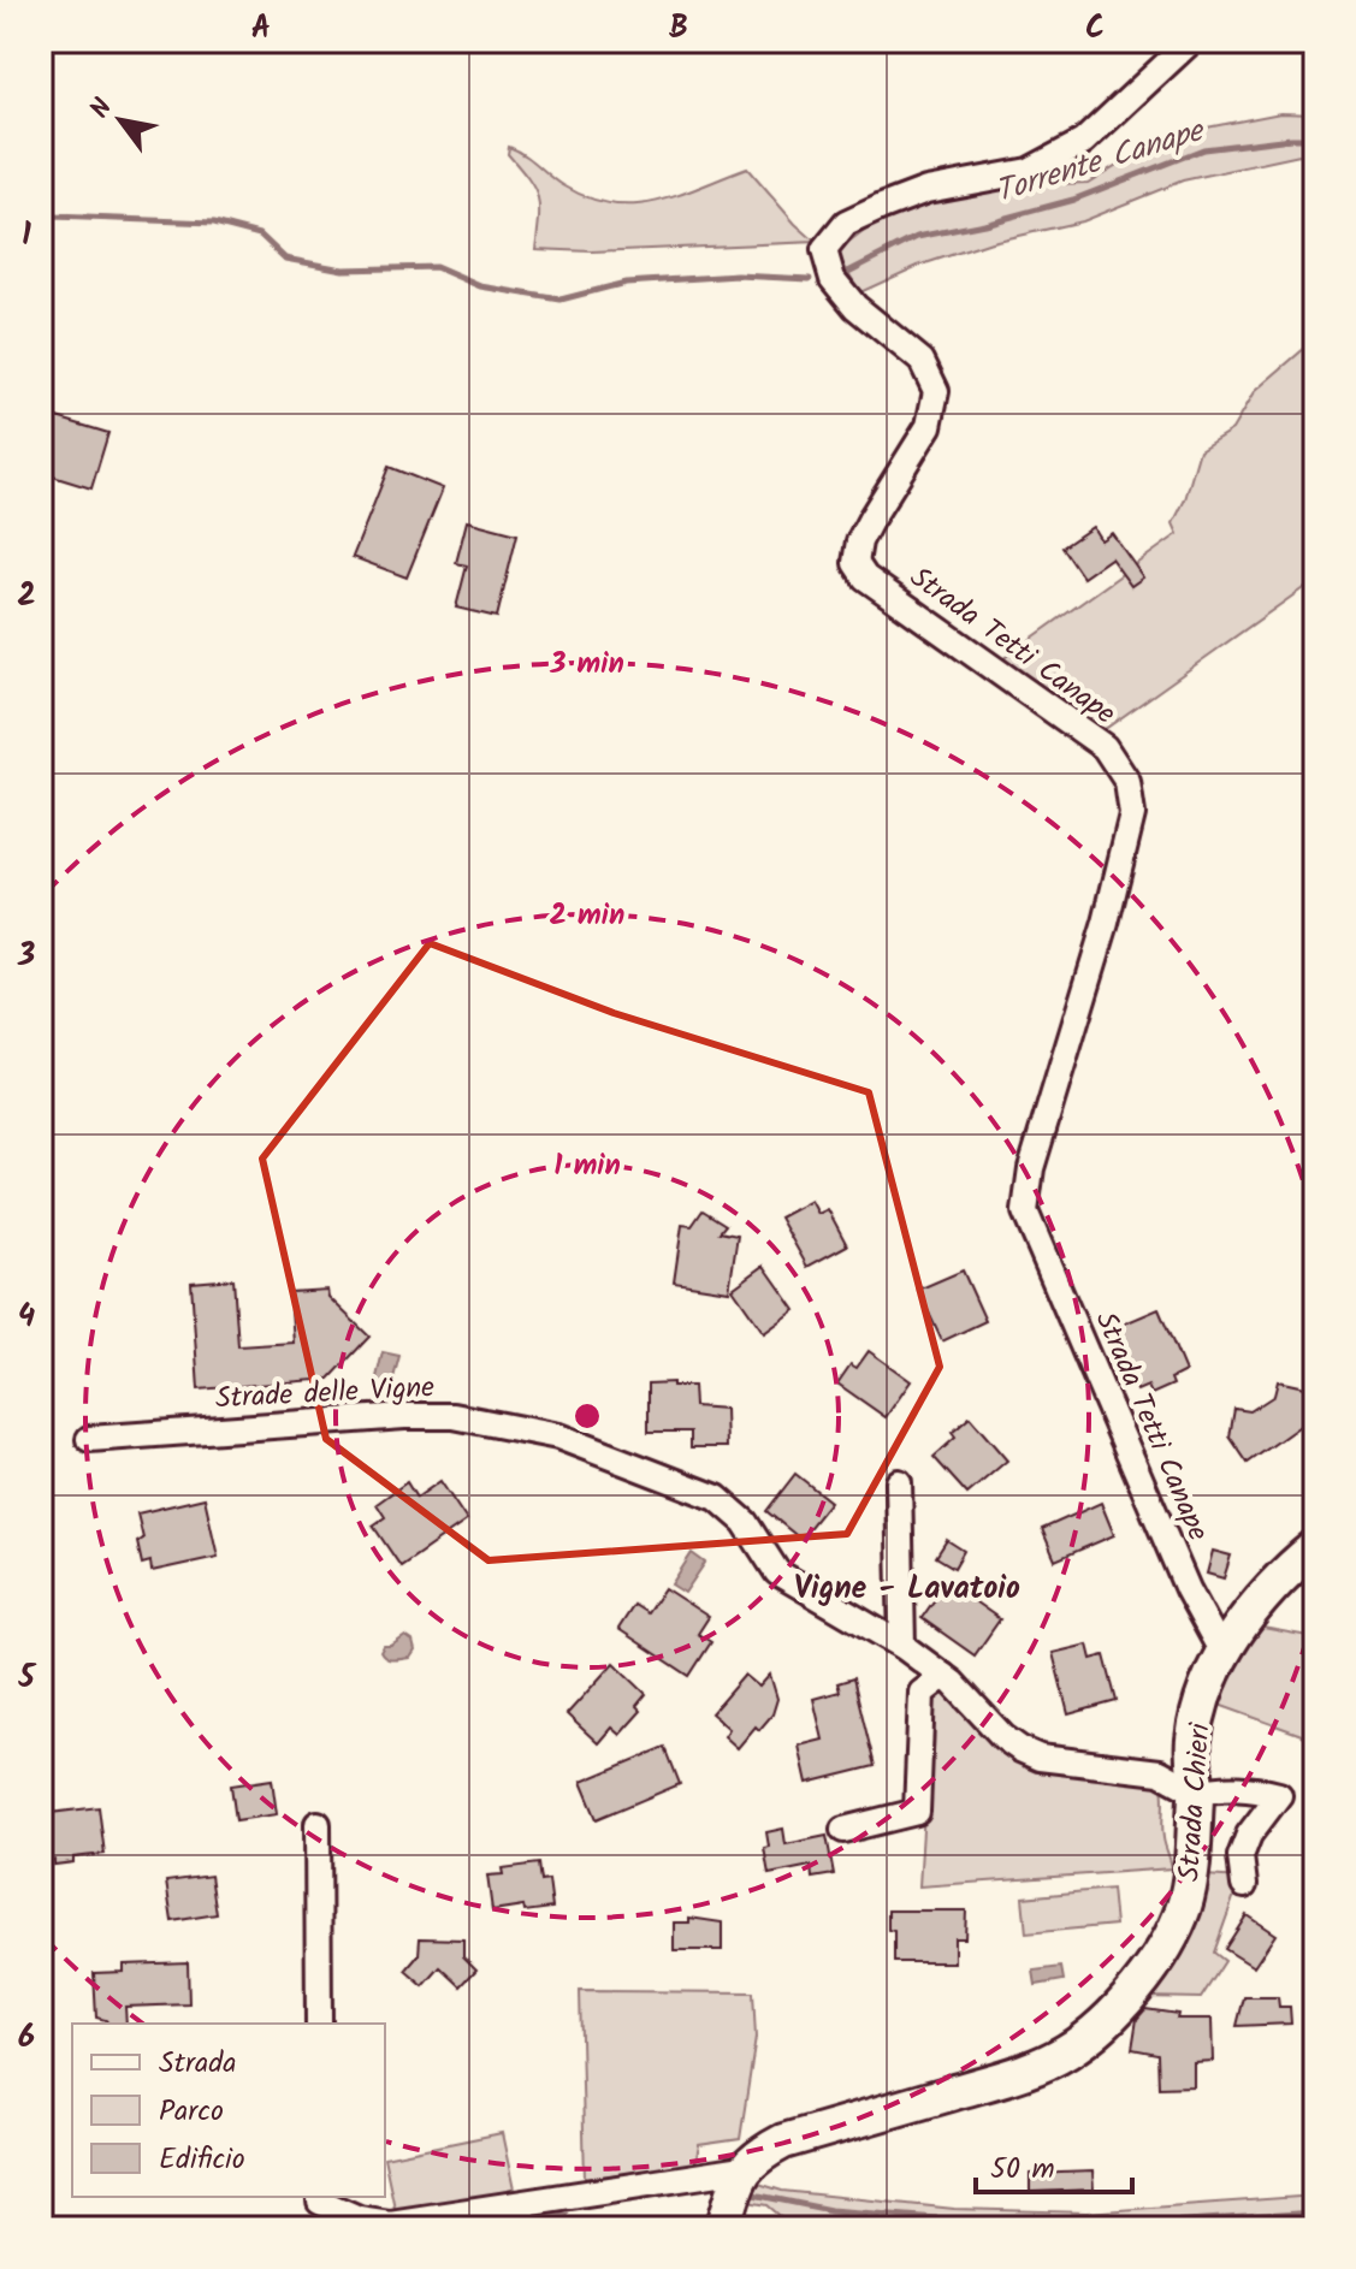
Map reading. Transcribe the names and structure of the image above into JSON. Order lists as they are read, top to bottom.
{
  "streets": {
    "main road": ["Strada Chieri"],
    "street": ["Strada Tetti Canape", "Strade delle Vigne"]
  },
  "crossings": [
    ["Strada Tetti Canape", "Strada Chieri"],
    ["Strade delle Vigne", "Strada Chieri"]
  ],
  "districts": ["Vigne - Lavatoio"],
  "water": ["Torrente Canape"],
  "legend": ["Strada", "Parco", "Edificio"],
  "scale_bar": "50 m",
  "north": "top left",
  "grid": {
    "columns": ["A", "B", "C"],
    "rows": [
      "1",
      "2",
      "3",
      "4",
      "5",
      "6"
    ]
  },
  "rings": ["3 min", "2 min", "1 min"]
}
